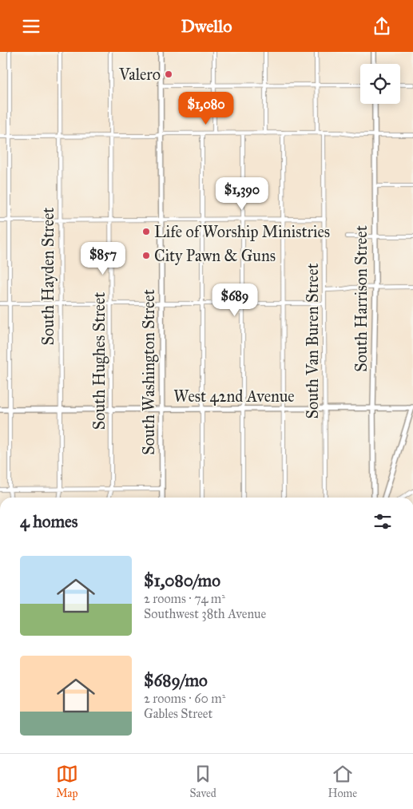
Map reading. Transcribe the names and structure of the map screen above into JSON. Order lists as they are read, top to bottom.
{
  "streets": {
    "street": [
      "South Hayden Street",
      "South Harrison Street",
      "South Van Buren Street",
      "South Hughes Street",
      "South Washington Street",
      "West 42nd Avenue"
    ]
  },
  "crossings": [
    ["South Hayden Street", "West 42nd Avenue"],
    ["South Harrison Street", "West 42nd Avenue"],
    ["South Van Buren Street", "West 42nd Avenue"],
    ["South Hughes Street", "West 42nd Avenue"],
    ["South Washington Street", "West 42nd Avenue"]
  ],
  "places": ["Valero", "Life of Worship Ministries", "City Pawn & Guns"],
  "page": {
    "header": "Dwello",
    "price": [
      "$1,080",
      "$1,390",
      "$857",
      "$689"
    ],
    "heading": "4 homes",
    "list": [
      {
        "name": "$1,080/mo",
        "note": "2 rooms · 74 m² · Southwest 38th Avenue"
      },
      {
        "name": "$689/mo",
        "note": "2 rooms · 60 m² · Gables Street"
      }
    ],
    "tabs": ["Map", "Saved", "Home"]
  }
}
